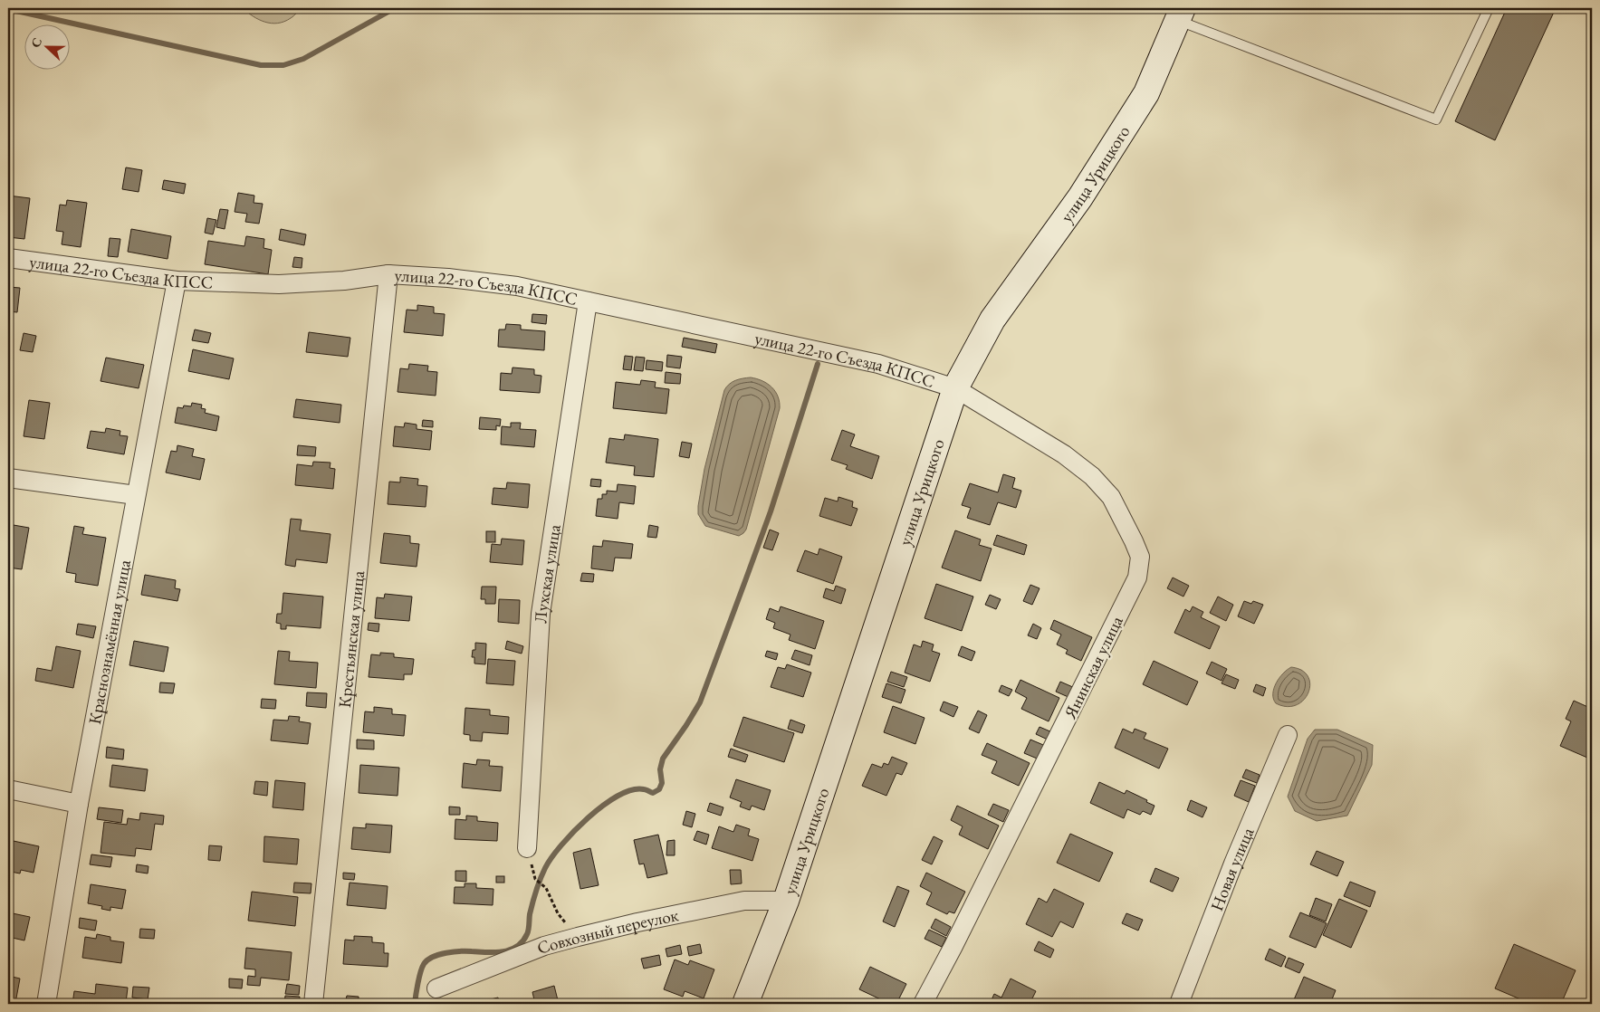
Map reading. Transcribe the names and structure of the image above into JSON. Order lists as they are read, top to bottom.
{
  "streets": {
    "main road": ["улица Урицкого"],
    "street": [
      "улица 22-го Съезда КПСС",
      "Лухская улица",
      "Крестьянская улица",
      "Краснознамённая улица",
      "Янинская улица",
      "Новая улица",
      "Совхозный переулок"
    ]
  },
  "crossings": [
    ["улица Урицкого", "улица 22-го Съезда КПСС"],
    ["улица Урицкого", "Янинская улица"],
    ["улица Урицкого", "Совхозный переулок"],
    ["улица 22-го Съезда КПСС", "Лухская улица"],
    ["улица 22-го Съезда КПСС", "Крестьянская улица"],
    ["улица 22-го Съезда КПСС", "Краснознамённая улица"],
    ["улица 22-го Съезда КПСС", "Янинская улица"]
  ],
  "north": "left"
}
